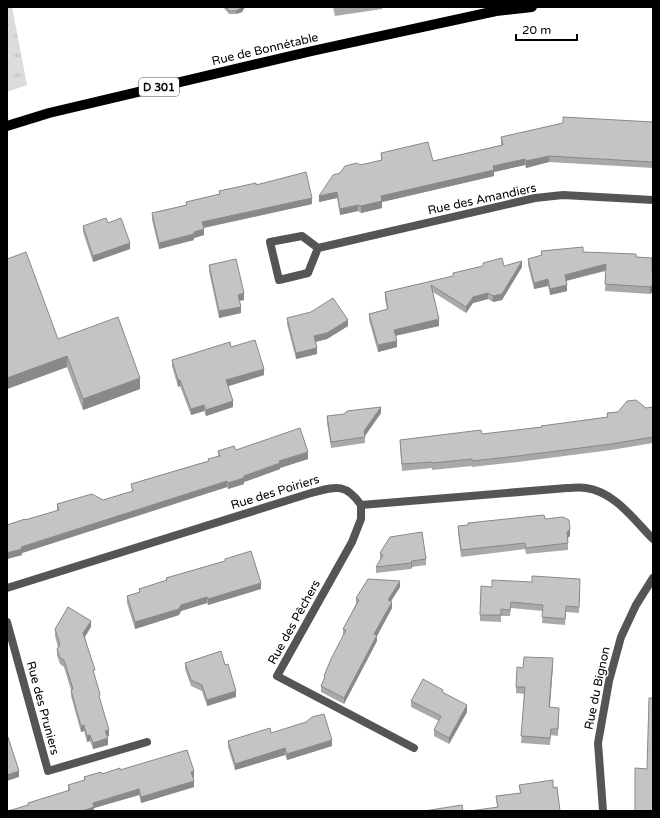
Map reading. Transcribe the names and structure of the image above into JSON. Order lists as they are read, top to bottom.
{
  "streets": {
    "main road": ["Rue de Bonnétable", "D 301"],
    "street": [
      "Rue des Amandiers",
      "Rue des Poiriers",
      "Rue des Pêchers",
      "Rue du Bignon",
      "Rue des Pruniers"
    ]
  },
  "crossings": [
    ["Rue des Poiriers", "Rue des Pêchers"]
  ],
  "scale_bar": "20 m"
}
